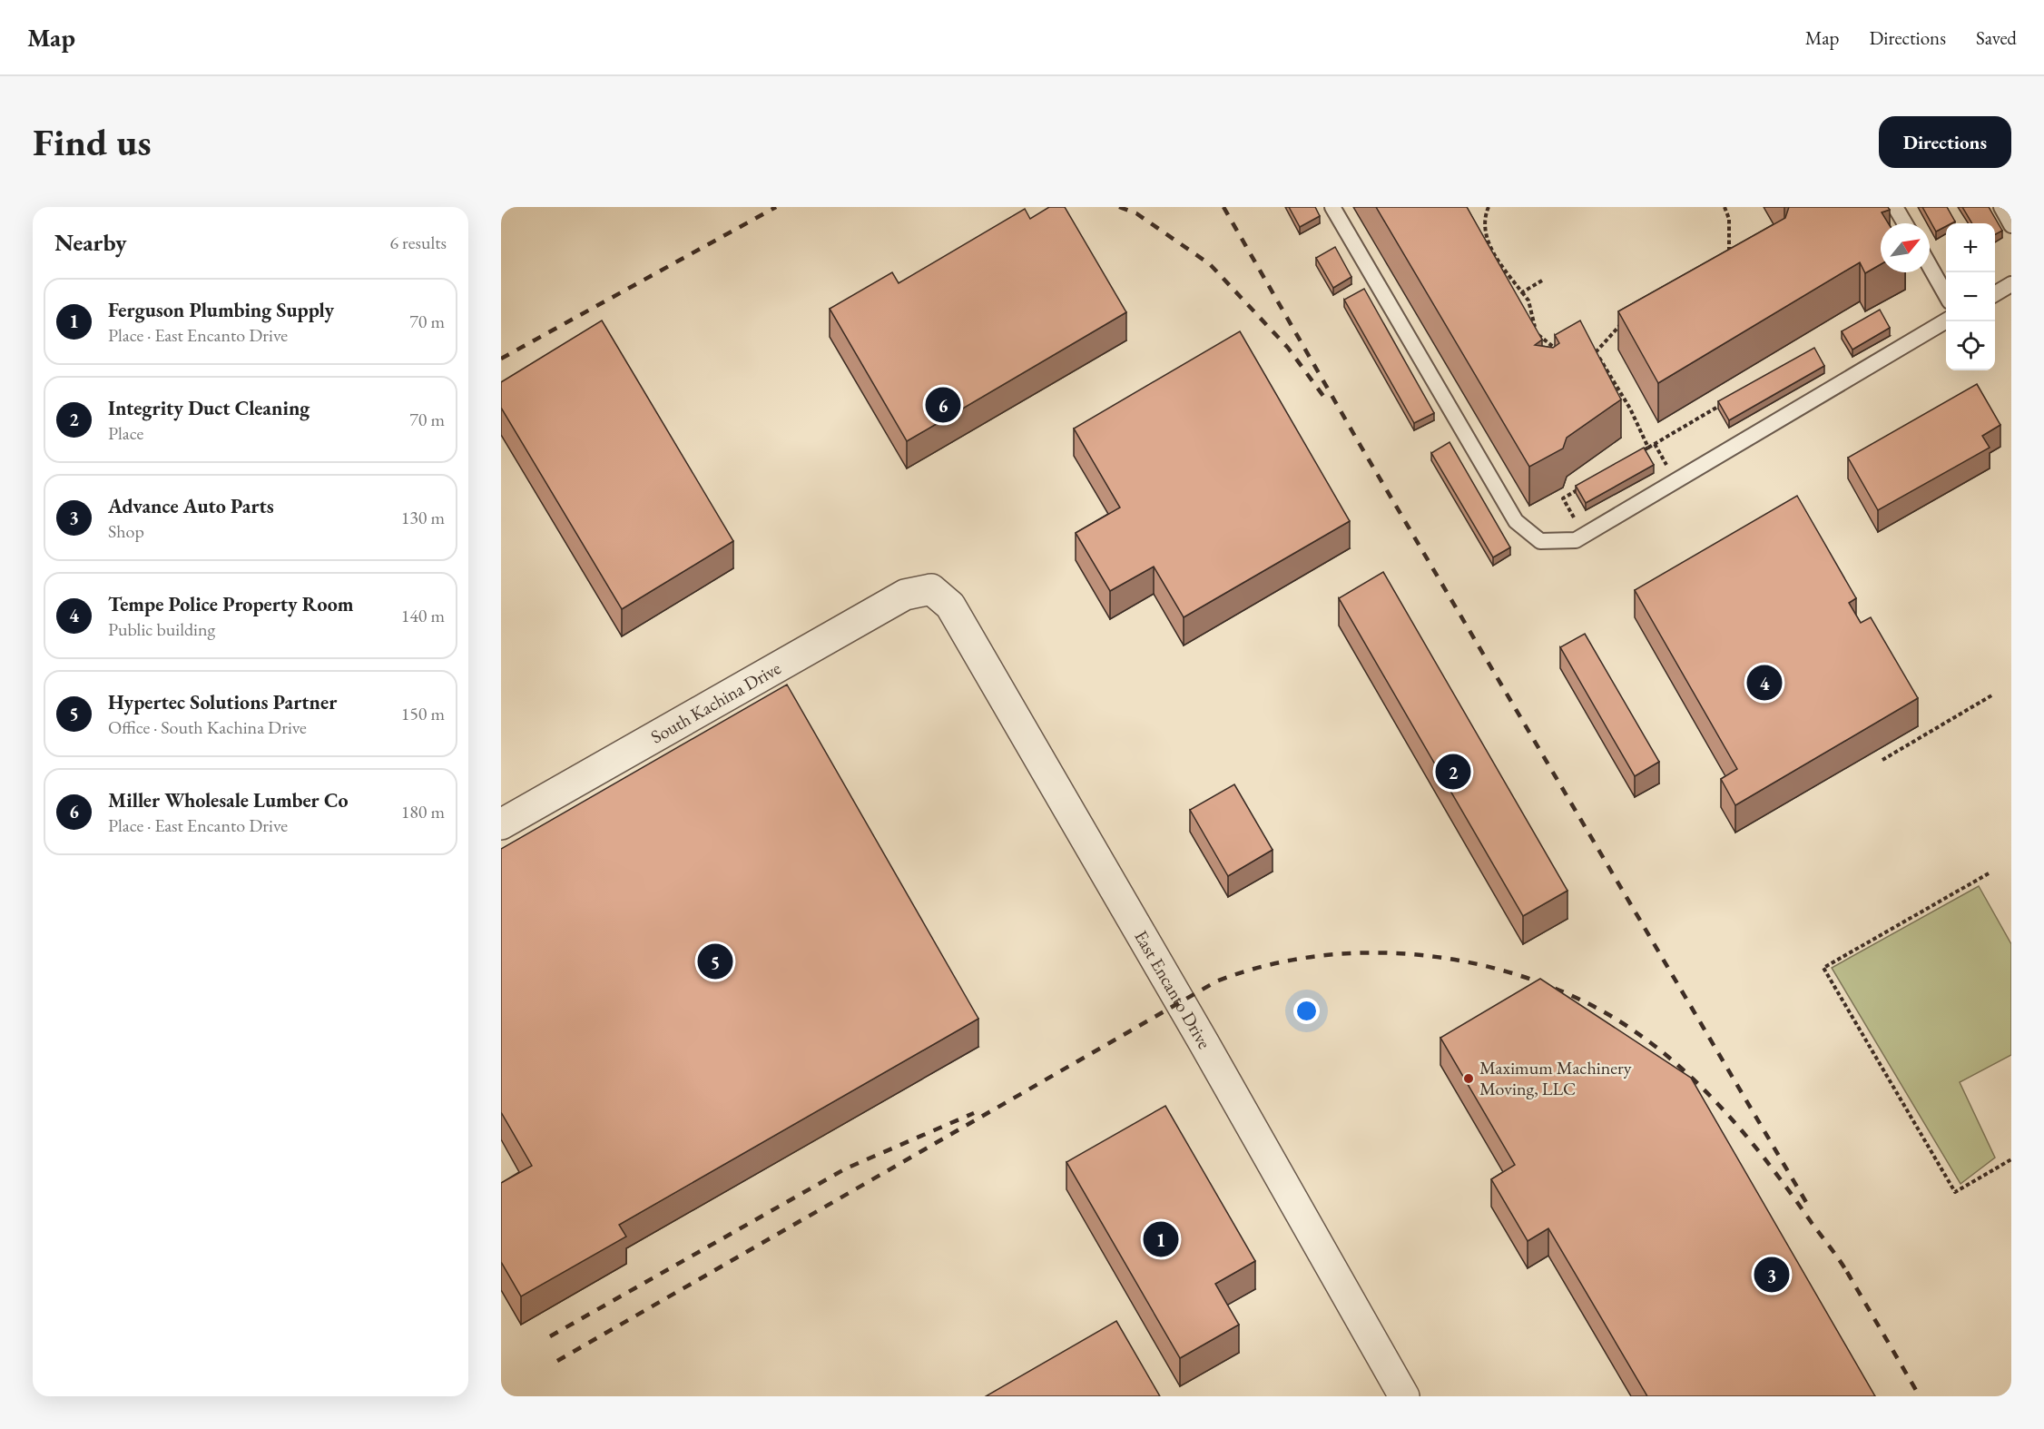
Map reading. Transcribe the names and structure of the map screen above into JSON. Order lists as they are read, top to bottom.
{
  "streets": {
    "street": ["South Kachina Drive", "East Encanto Drive"]
  },
  "crossings": [
    ["South Kachina Drive", "East Encanto Drive"]
  ],
  "places": ["Maximum Machinery Moving, LLC"],
  "north": "top right",
  "page": {
    "header": "Map",
    "nav": ["Map", "Directions", "Saved"],
    "buttons": "Directions",
    "title": "Find us",
    "heading": ["Nearby", "6 results"],
    "map_buttons": ["+", "−"],
    "list": [
      {
        "mark": "1",
        "name": "Ferguson Plumbing Supply",
        "note": "Place · East Encanto Drive",
        "value": "70 m"
      },
      {
        "mark": "2",
        "name": "Integrity Duct Cleaning",
        "note": "Place",
        "value": "70 m"
      },
      {
        "mark": "3",
        "name": "Advance Auto Parts",
        "note": "Shop",
        "value": "130 m"
      },
      {
        "mark": "4",
        "name": "Tempe Police Property Room",
        "note": "Public building",
        "value": "140 m"
      },
      {
        "mark": "5",
        "name": "Hypertec Solutions Partner",
        "note": "Office · South Kachina Drive",
        "value": "150 m"
      },
      {
        "mark": "6",
        "name": "Miller Wholesale Lumber Co",
        "note": "Place · East Encanto Drive",
        "value": "180 m"
      }
    ],
    "pins": [
      "6",
      "4",
      "2",
      "5",
      "1",
      "3"
    ]
  }
}
